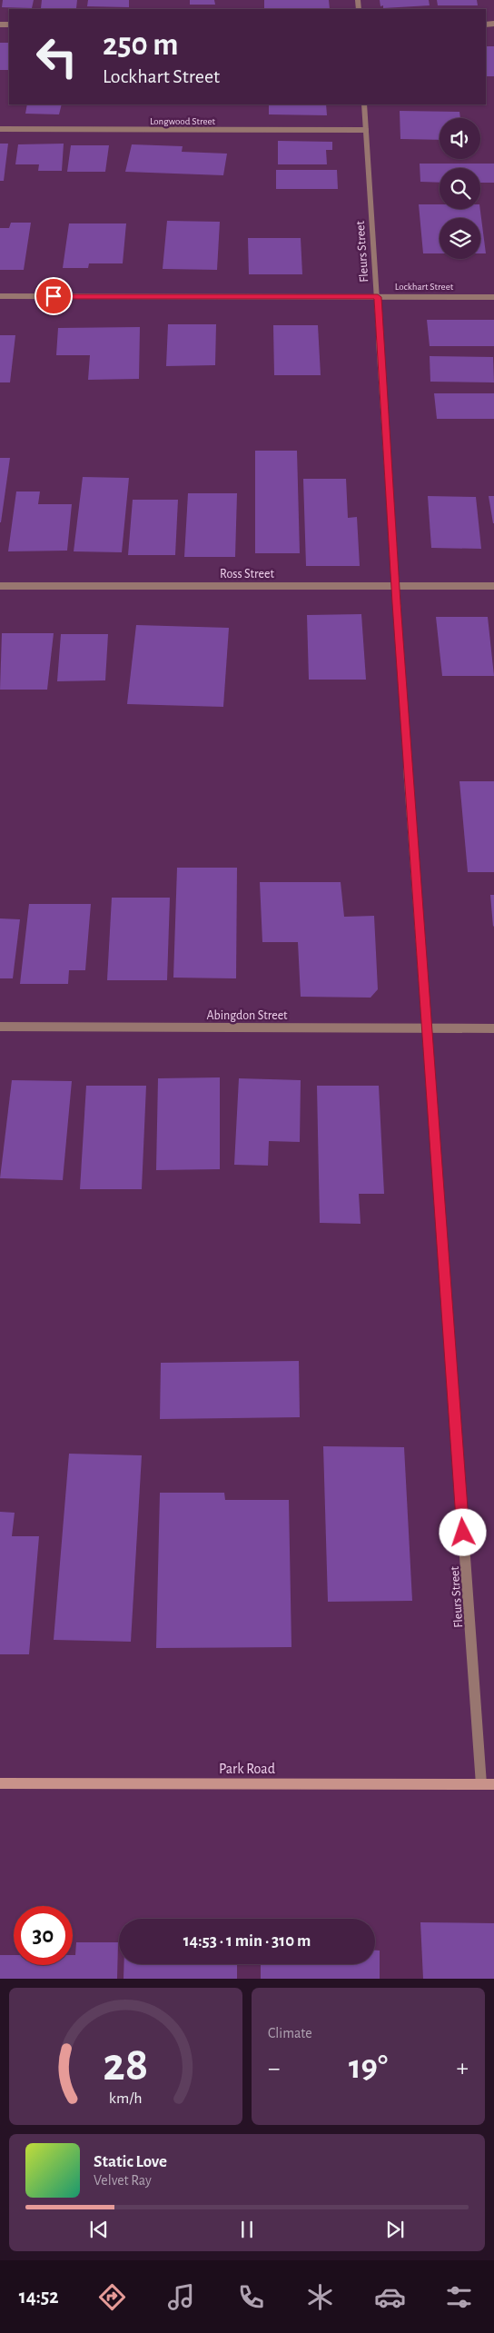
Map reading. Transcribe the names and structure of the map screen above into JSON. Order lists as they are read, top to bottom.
{
  "streets": {
    "street": [
      "Longwood Street",
      "Fleurs Street",
      "Lockhart Street",
      "Ross Street",
      "Abingdon Street",
      "Park Road"
    ]
  },
  "crossings": [
    ["Longwood Street", "Fleurs Street"],
    ["Fleurs Street", "Lockhart Street"],
    ["Fleurs Street", "Ross Street"],
    ["Fleurs Street", "Abingdon Street"],
    ["Fleurs Street", "Park Road"]
  ],
  "page": {
    "turn": ["250 m", "Lockhart Street"],
    "limit": "30",
    "trip": "14:53 · 1 min · 310 m",
    "tile": "Climate",
    "heat": ["−", "19°", "+"],
    "song": ["Static Love", "Velvet Ray"],
    "tabs": "14:52",
    "gauge": ["28", "km/h"]
  }
}
